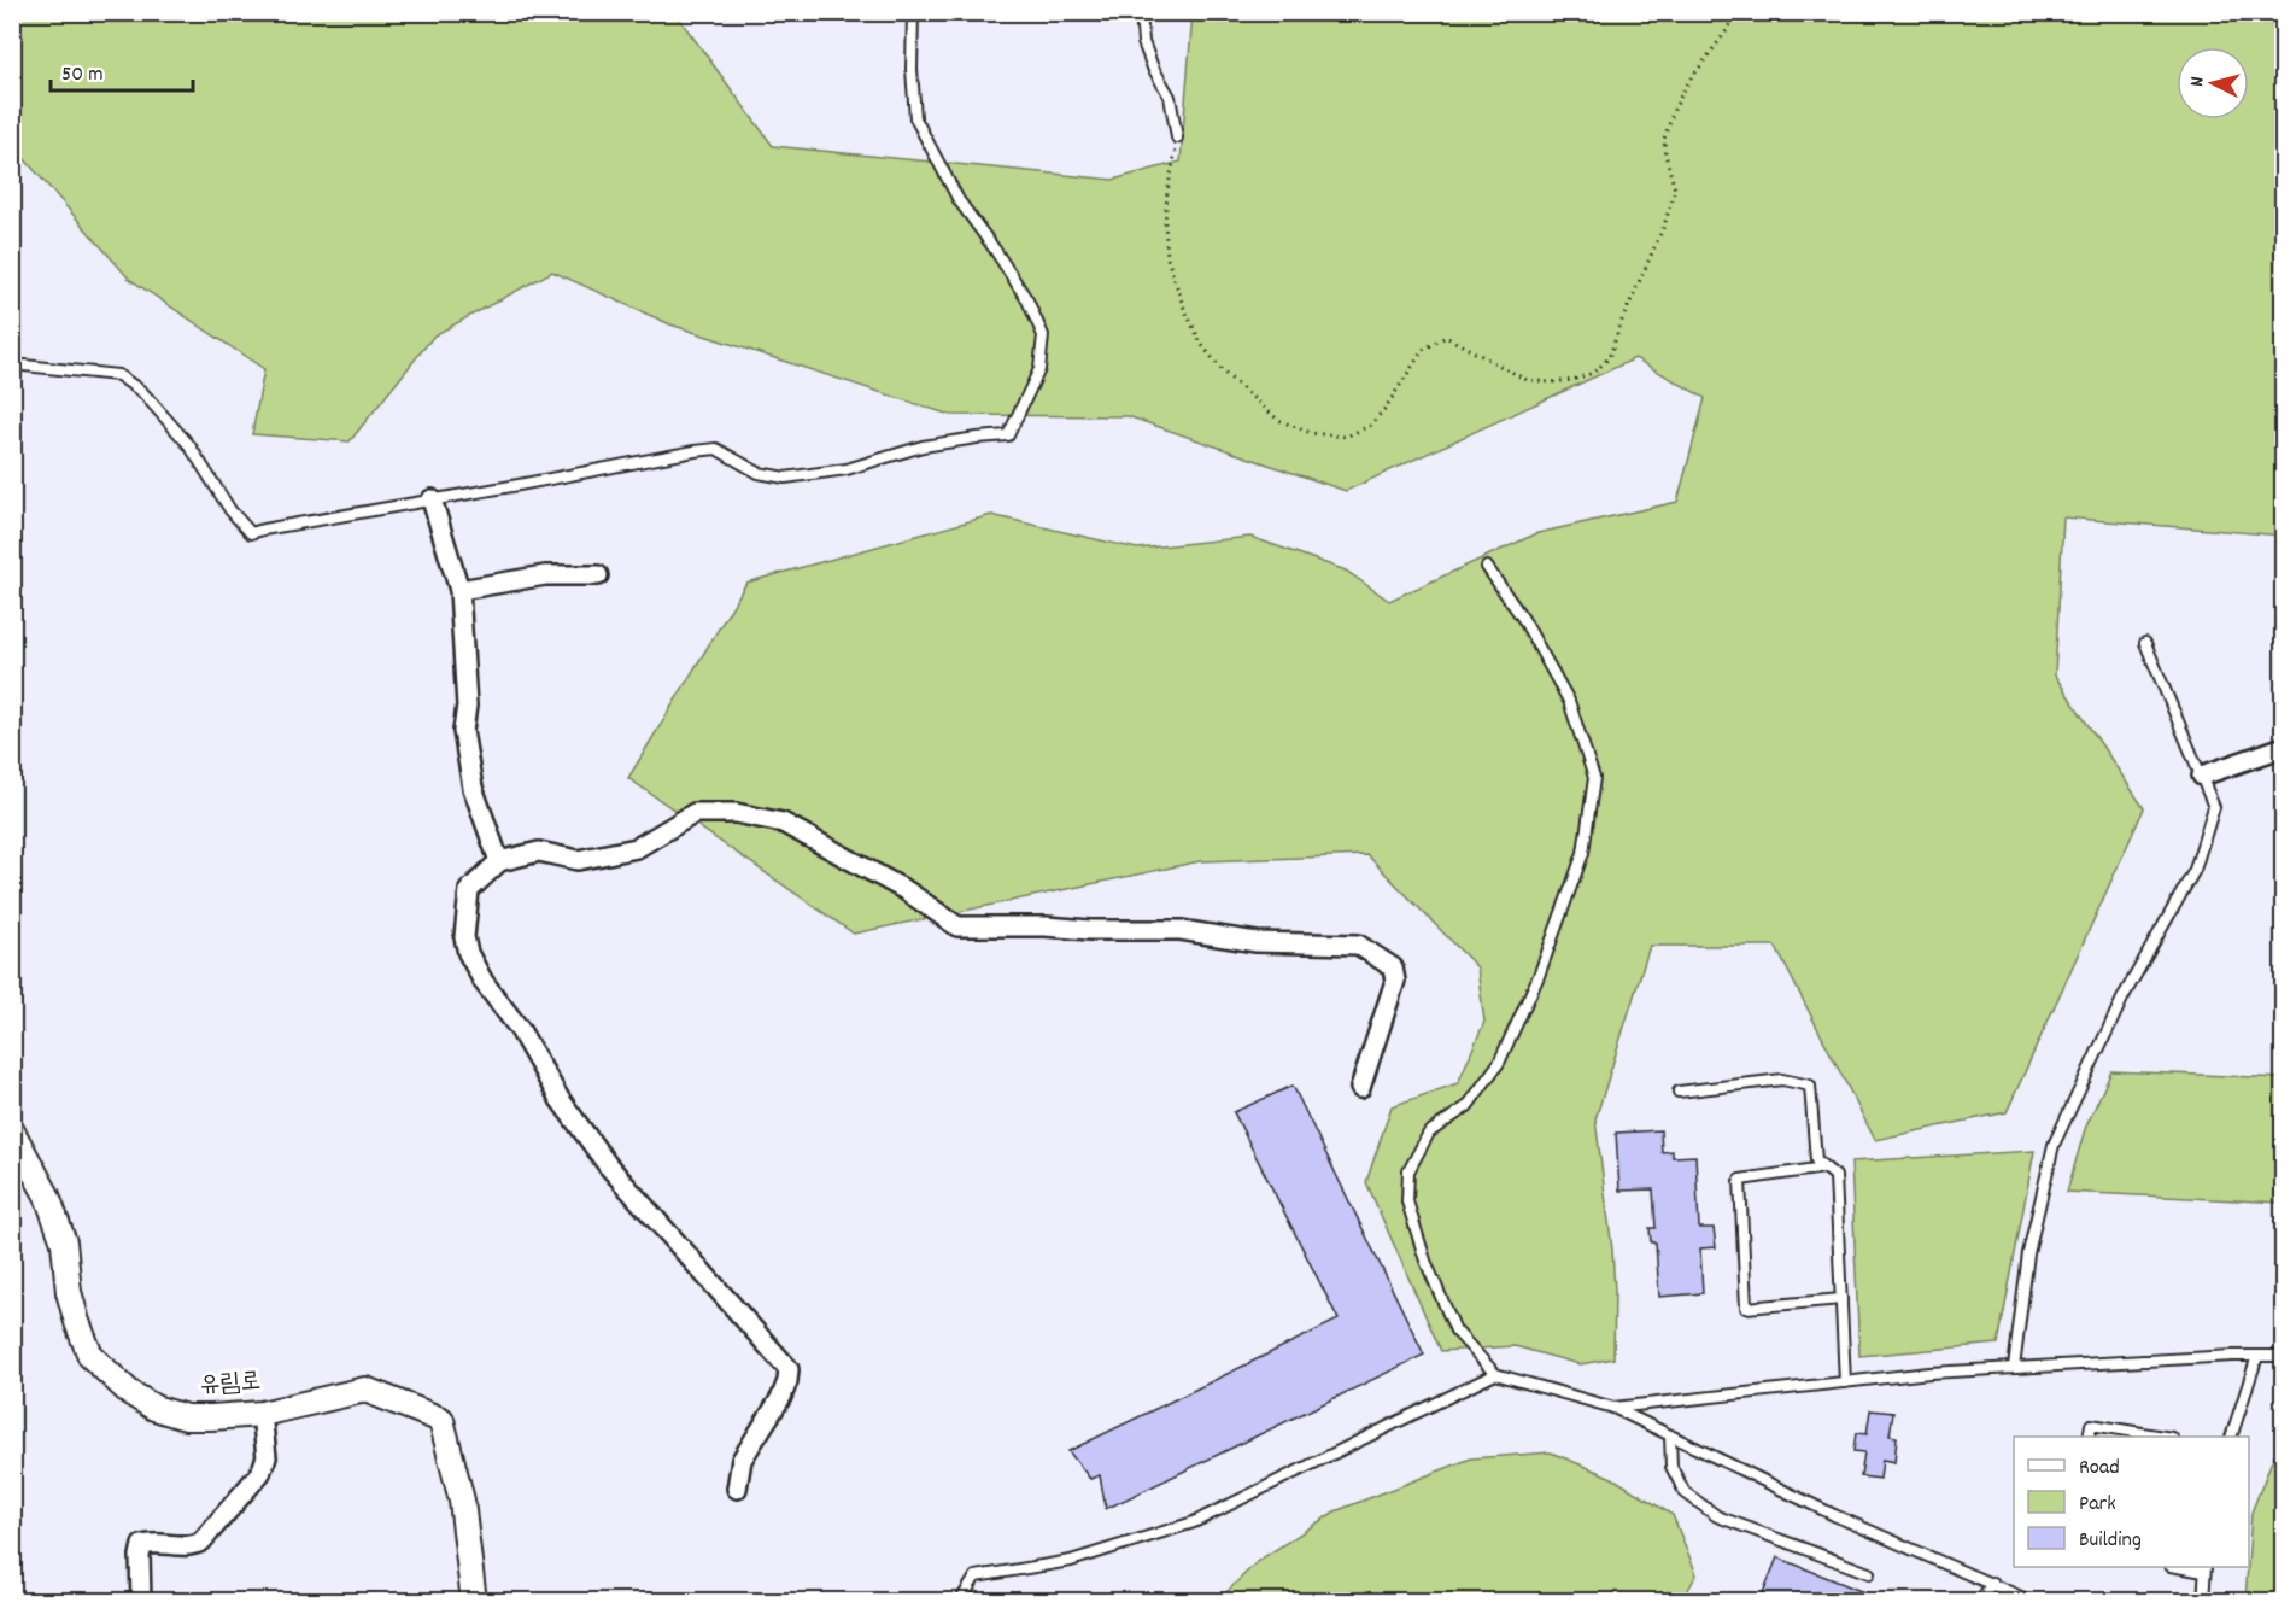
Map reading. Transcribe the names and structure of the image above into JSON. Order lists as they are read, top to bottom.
{
  "streets": {
    "street": ["유림로"]
  },
  "legend": ["Road", "Park", "Building"],
  "scale_bar": "50 m",
  "north": "left"
}
